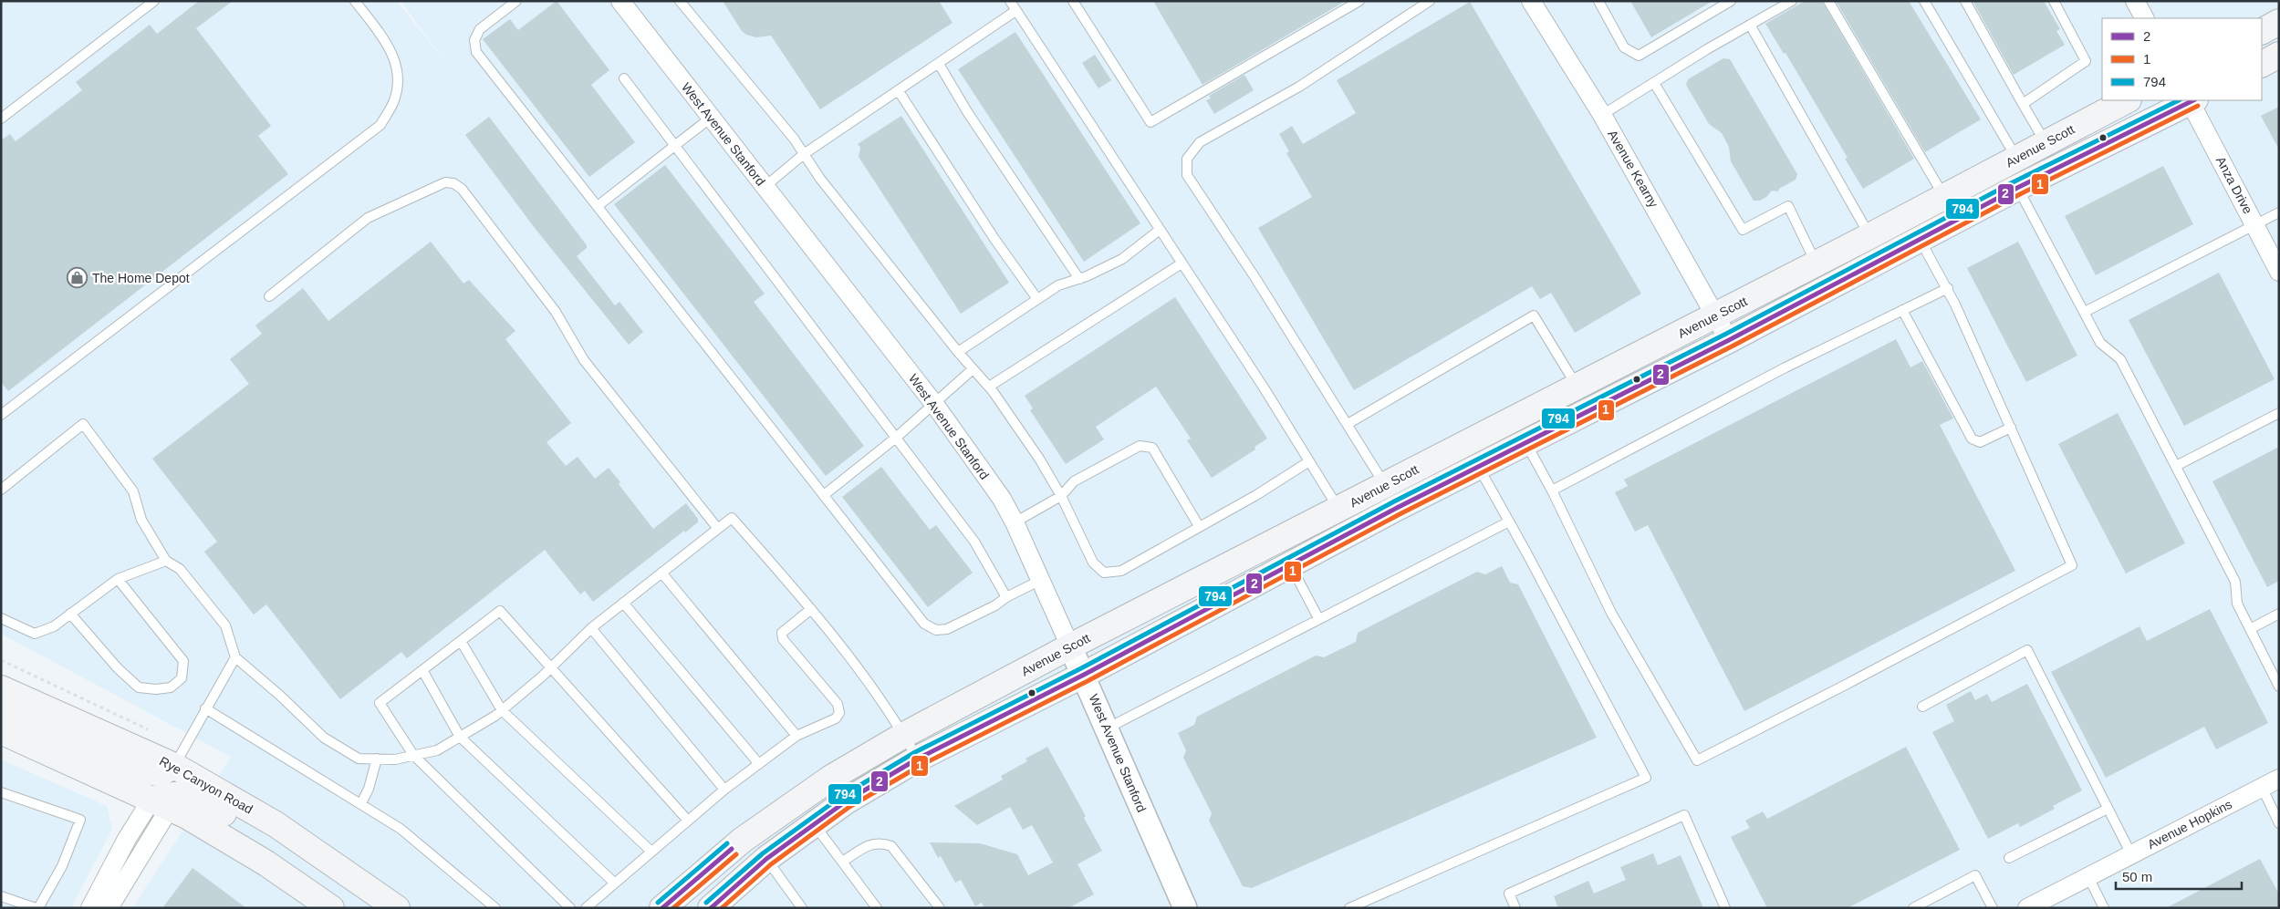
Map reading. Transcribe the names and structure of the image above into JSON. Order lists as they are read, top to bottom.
{
  "streets": {
    "main road": ["Avenue Scott", "Rye Canyon Road"],
    "street": [
      "West Avenue Stanford",
      "Avenue Kearny",
      "Anza Drive",
      "Avenue Hopkins"
    ]
  },
  "crossings": [
    ["West Avenue Stanford", "Avenue Scott"],
    ["Avenue Scott", "Avenue Kearny"],
    ["Avenue Scott", "Anza Drive"]
  ],
  "places": {
    "shop": ["The Home Depot"]
  },
  "lines": ["transit line 2", "transit line 794", "transit line 1"],
  "legend": ["2", "1", "794"],
  "scale_bar": "50 m"
}
